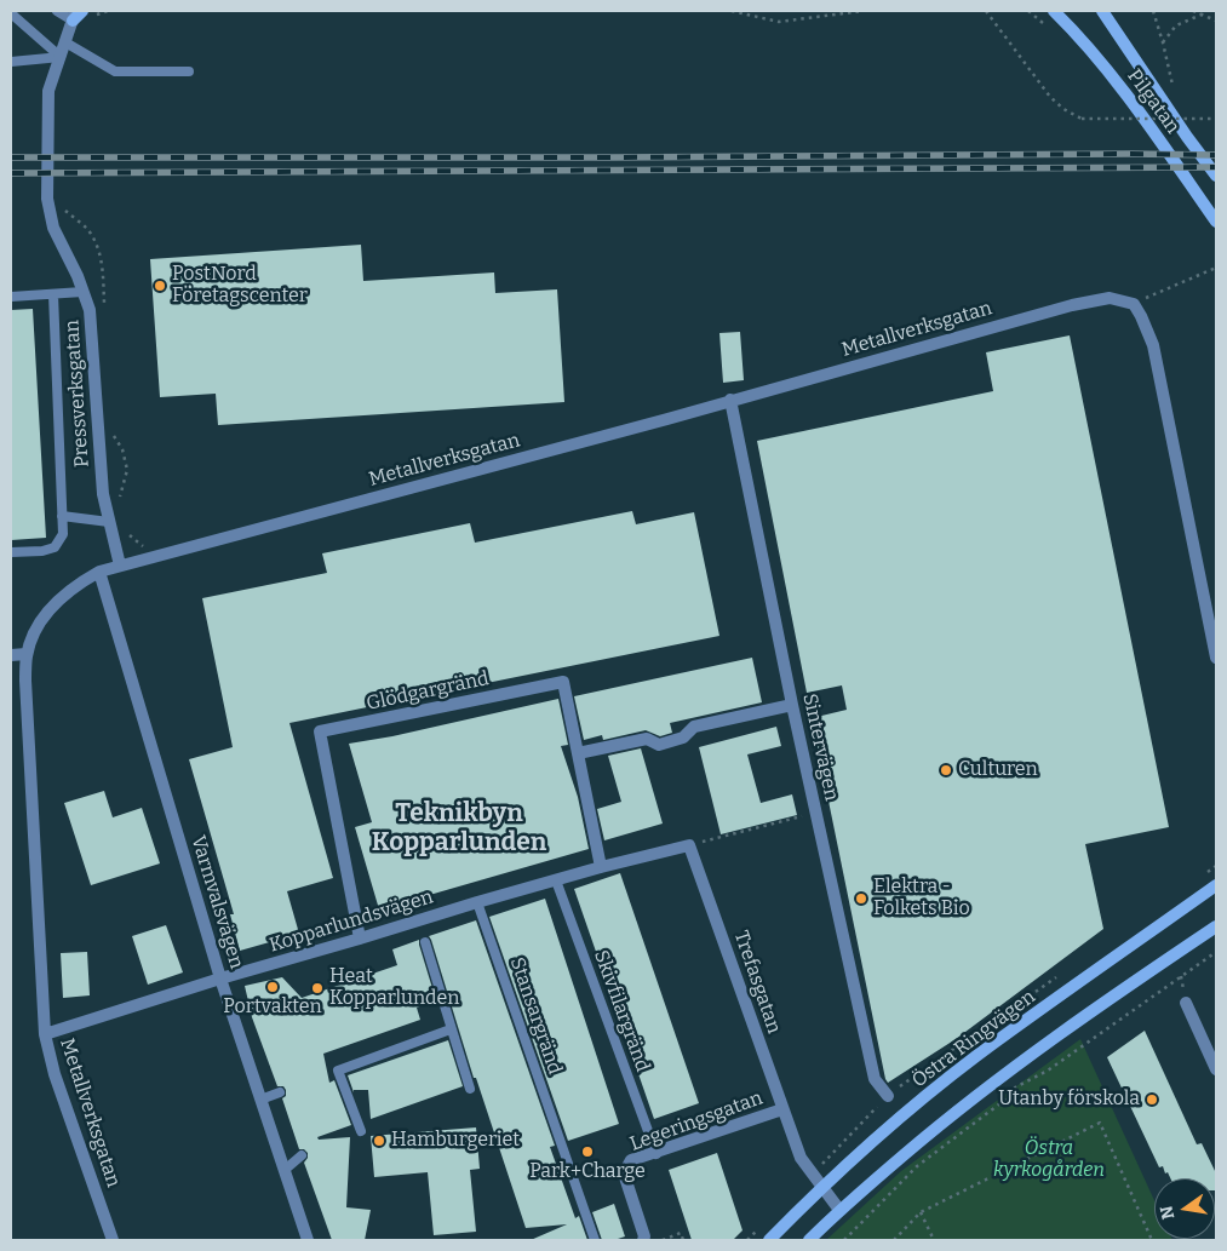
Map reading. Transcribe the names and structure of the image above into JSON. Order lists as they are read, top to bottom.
{
  "streets": {
    "main road": ["Pilgatan", "Östra Ringvägen"],
    "street": [
      "Metallverksgatan",
      "Pressverksgatan",
      "Glödgargränd",
      "Sintervägen",
      "Varmvalsvägen",
      "Kopparlundsvägen",
      "Trefasgatan",
      "Legeringsgatan"
    ],
    "lane": ["Skivfilargränd", "Stansargränd"]
  },
  "crossings": [
    ["Metallverksgatan", "Pressverksgatan"],
    ["Metallverksgatan", "Sintervägen"],
    ["Metallverksgatan", "Varmvalsvägen"],
    ["Metallverksgatan", "Kopparlundsvägen"],
    ["Glödgargränd", "Kopparlundsvägen"],
    ["Varmvalsvägen", "Kopparlundsvägen"],
    ["Kopparlundsvägen", "Skivfilargränd"],
    ["Kopparlundsvägen", "Stansargränd"],
    ["Trefasgatan", "Östra Ringvägen"],
    ["Trefasgatan", "Legeringsgatan"],
    ["Skivfilargränd", "Legeringsgatan"]
  ],
  "districts": ["Teknikbyn Kopparlunden"],
  "parks": ["Östra kyrkogården"],
  "places": [
    "PostNord Företagscenter",
    "Culturen",
    "Elektra - Folkets Bio",
    "Portvakten",
    "Heat Kopparlunden",
    "Utanby förskola",
    "Hamburgeriet",
    "Park+Charge"
  ],
  "north": "left"
}
